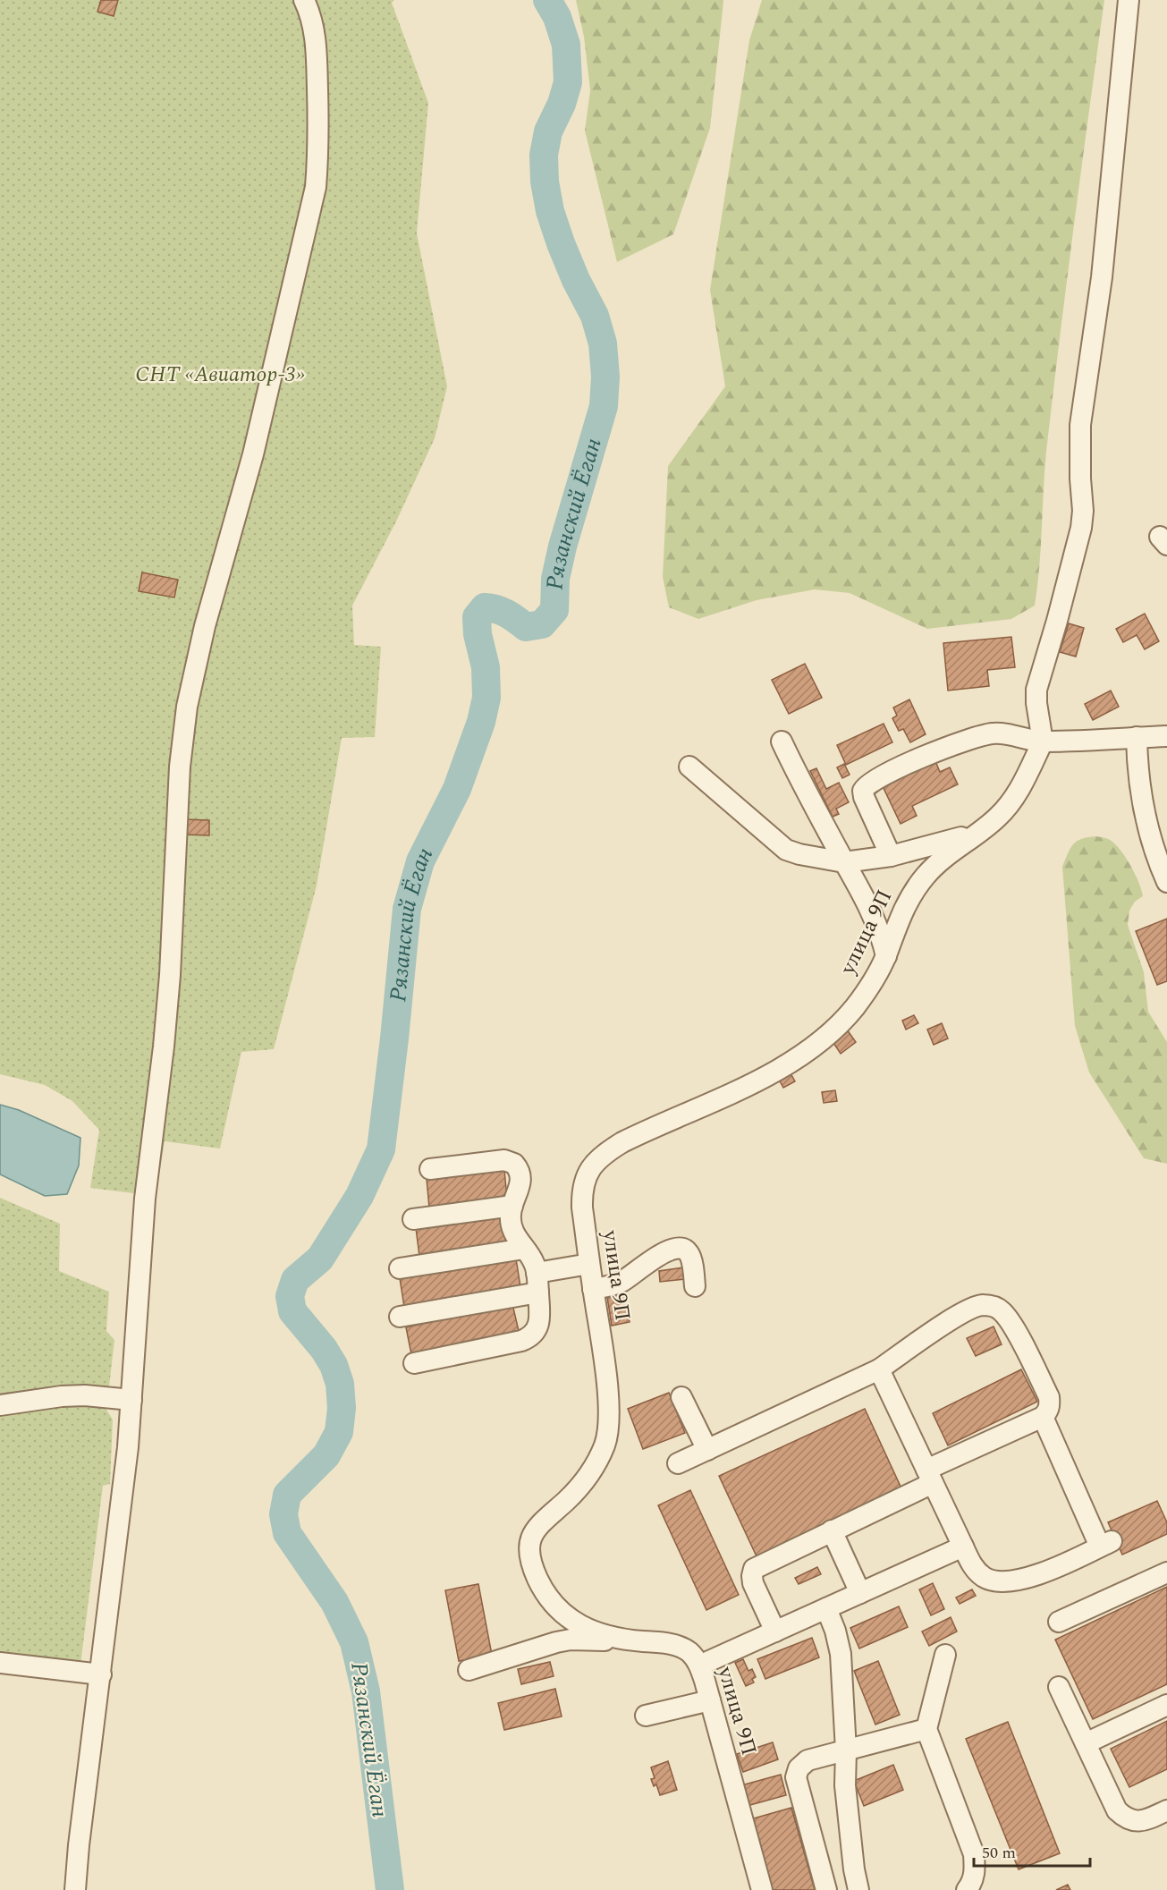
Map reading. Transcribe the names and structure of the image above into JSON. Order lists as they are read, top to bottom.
{
  "streets": {
    "street": ["улица 9П"]
  },
  "water": ["Рязанский Ёган"],
  "parks": ["СНТ «Авиатор-3»"],
  "scale_bar": "50 m"
}
